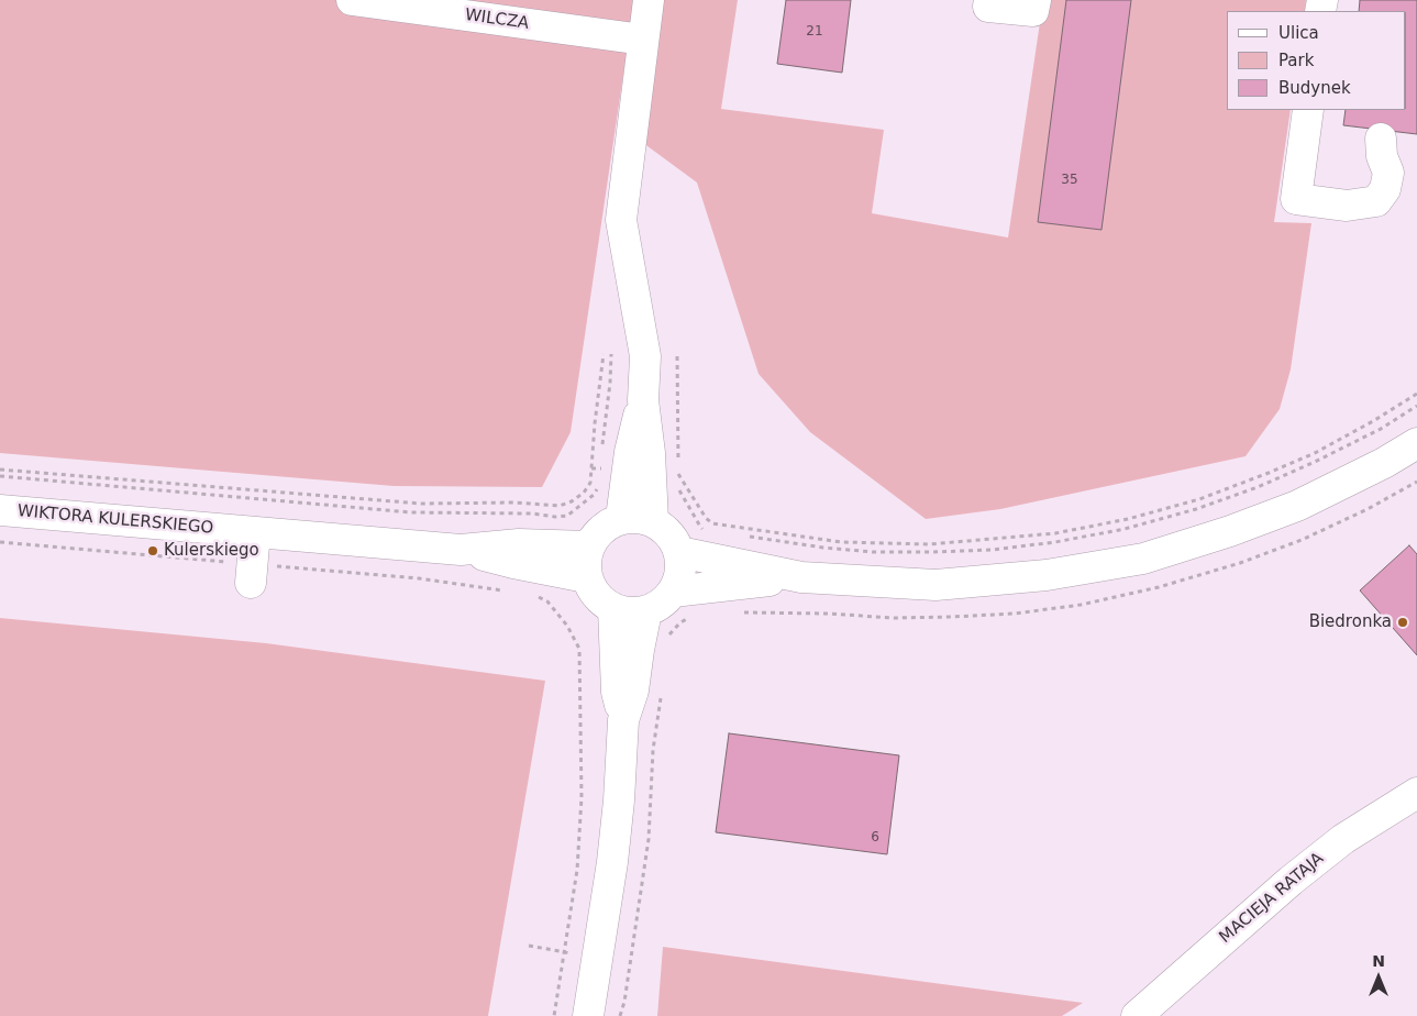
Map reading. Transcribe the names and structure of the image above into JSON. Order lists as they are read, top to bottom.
{
  "streets": {
    "street": ["WILCZA", "WIKTORA KULERSKIEGO", "MACIEJA RATAJA"]
  },
  "places": ["Kulerskiego", "Biedronka"],
  "house_numbers": ["21", "35", "6"],
  "legend": ["Ulica", "Park", "Budynek"],
  "north": "top"
}
